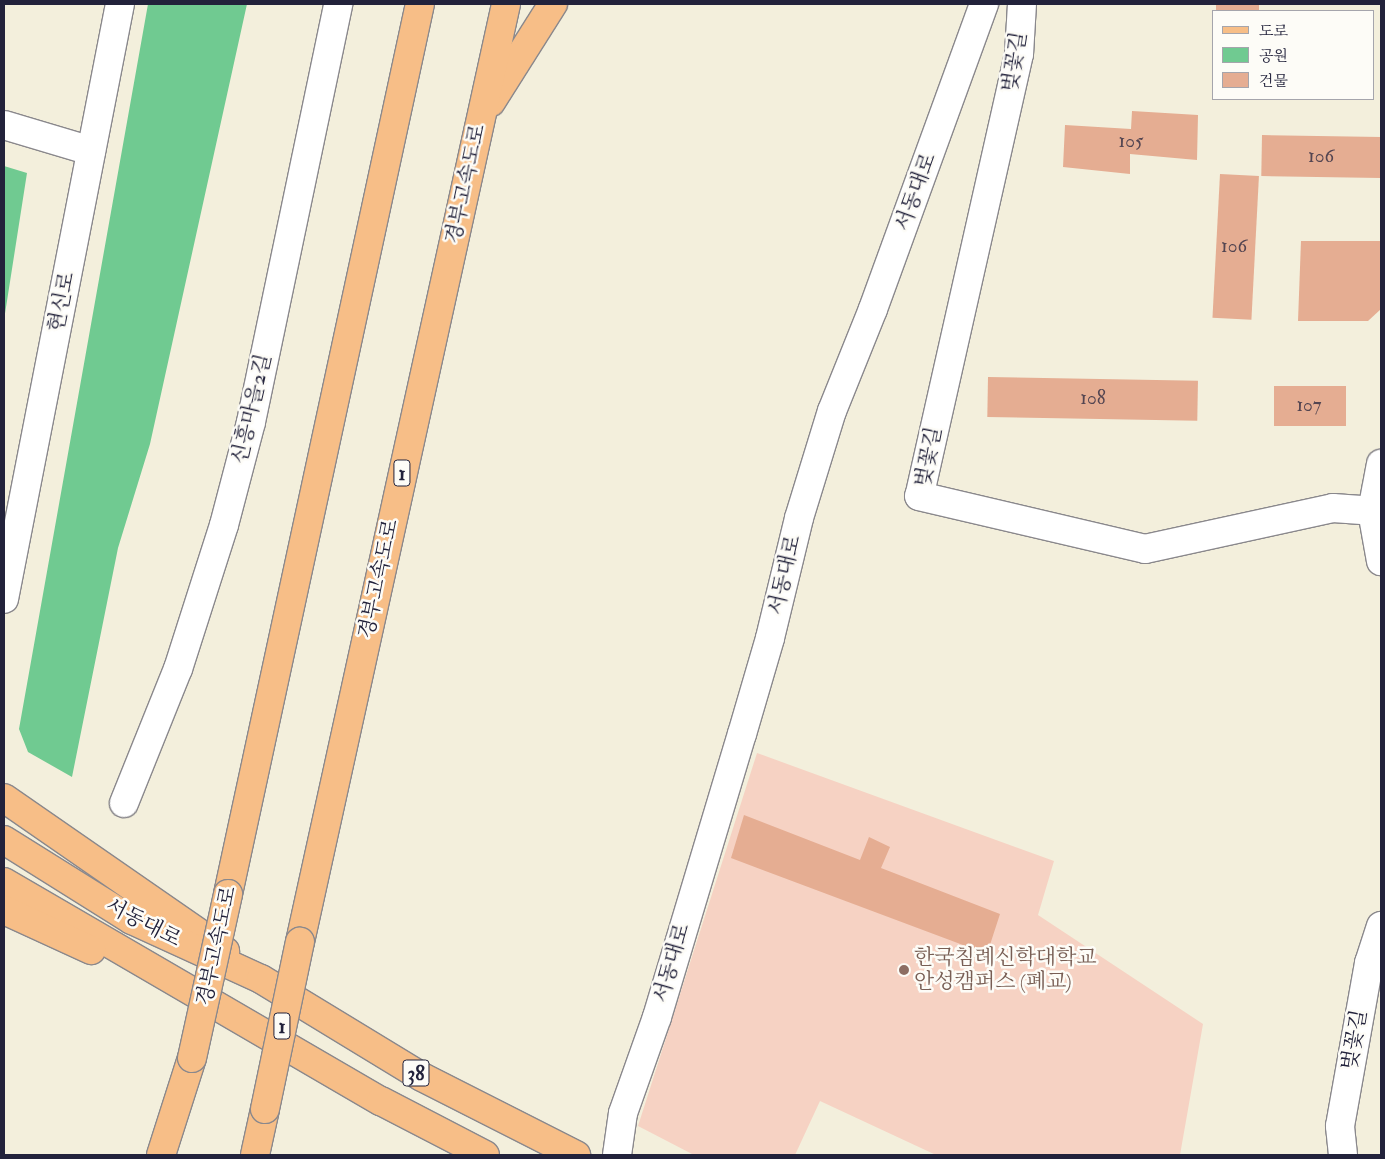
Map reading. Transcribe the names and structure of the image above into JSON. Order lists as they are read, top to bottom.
{
  "streets": {
    "main road": [
      "경부고속도로",
      "서동대로",
      "1",
      "38"
    ],
    "street": ["벚꽃길", "현신로", "신흥마을2길"]
  },
  "places": ["한국침례신학대학교 안성캠퍼스 (폐교)"],
  "house_numbers": [
    "105",
    "106",
    "106",
    "108",
    "107"
  ],
  "legend": ["도로", "공원", "건물"]
}
